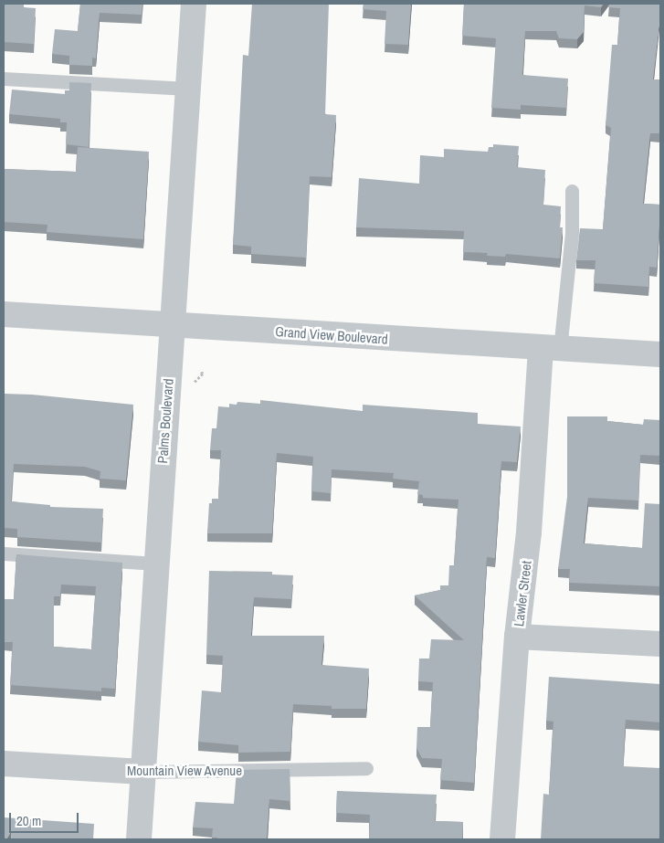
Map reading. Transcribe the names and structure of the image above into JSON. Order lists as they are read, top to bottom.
{
  "streets": {
    "street": [
      "Grand View Boulevard",
      "Palms Boulevard",
      "Lawler Street",
      "Mountain View Avenue"
    ]
  },
  "crossings": [
    ["Grand View Boulevard", "Palms Boulevard"],
    ["Grand View Boulevard", "Lawler Street"],
    ["Palms Boulevard", "Mountain View Avenue"]
  ],
  "scale_bar": "20 m"
}
